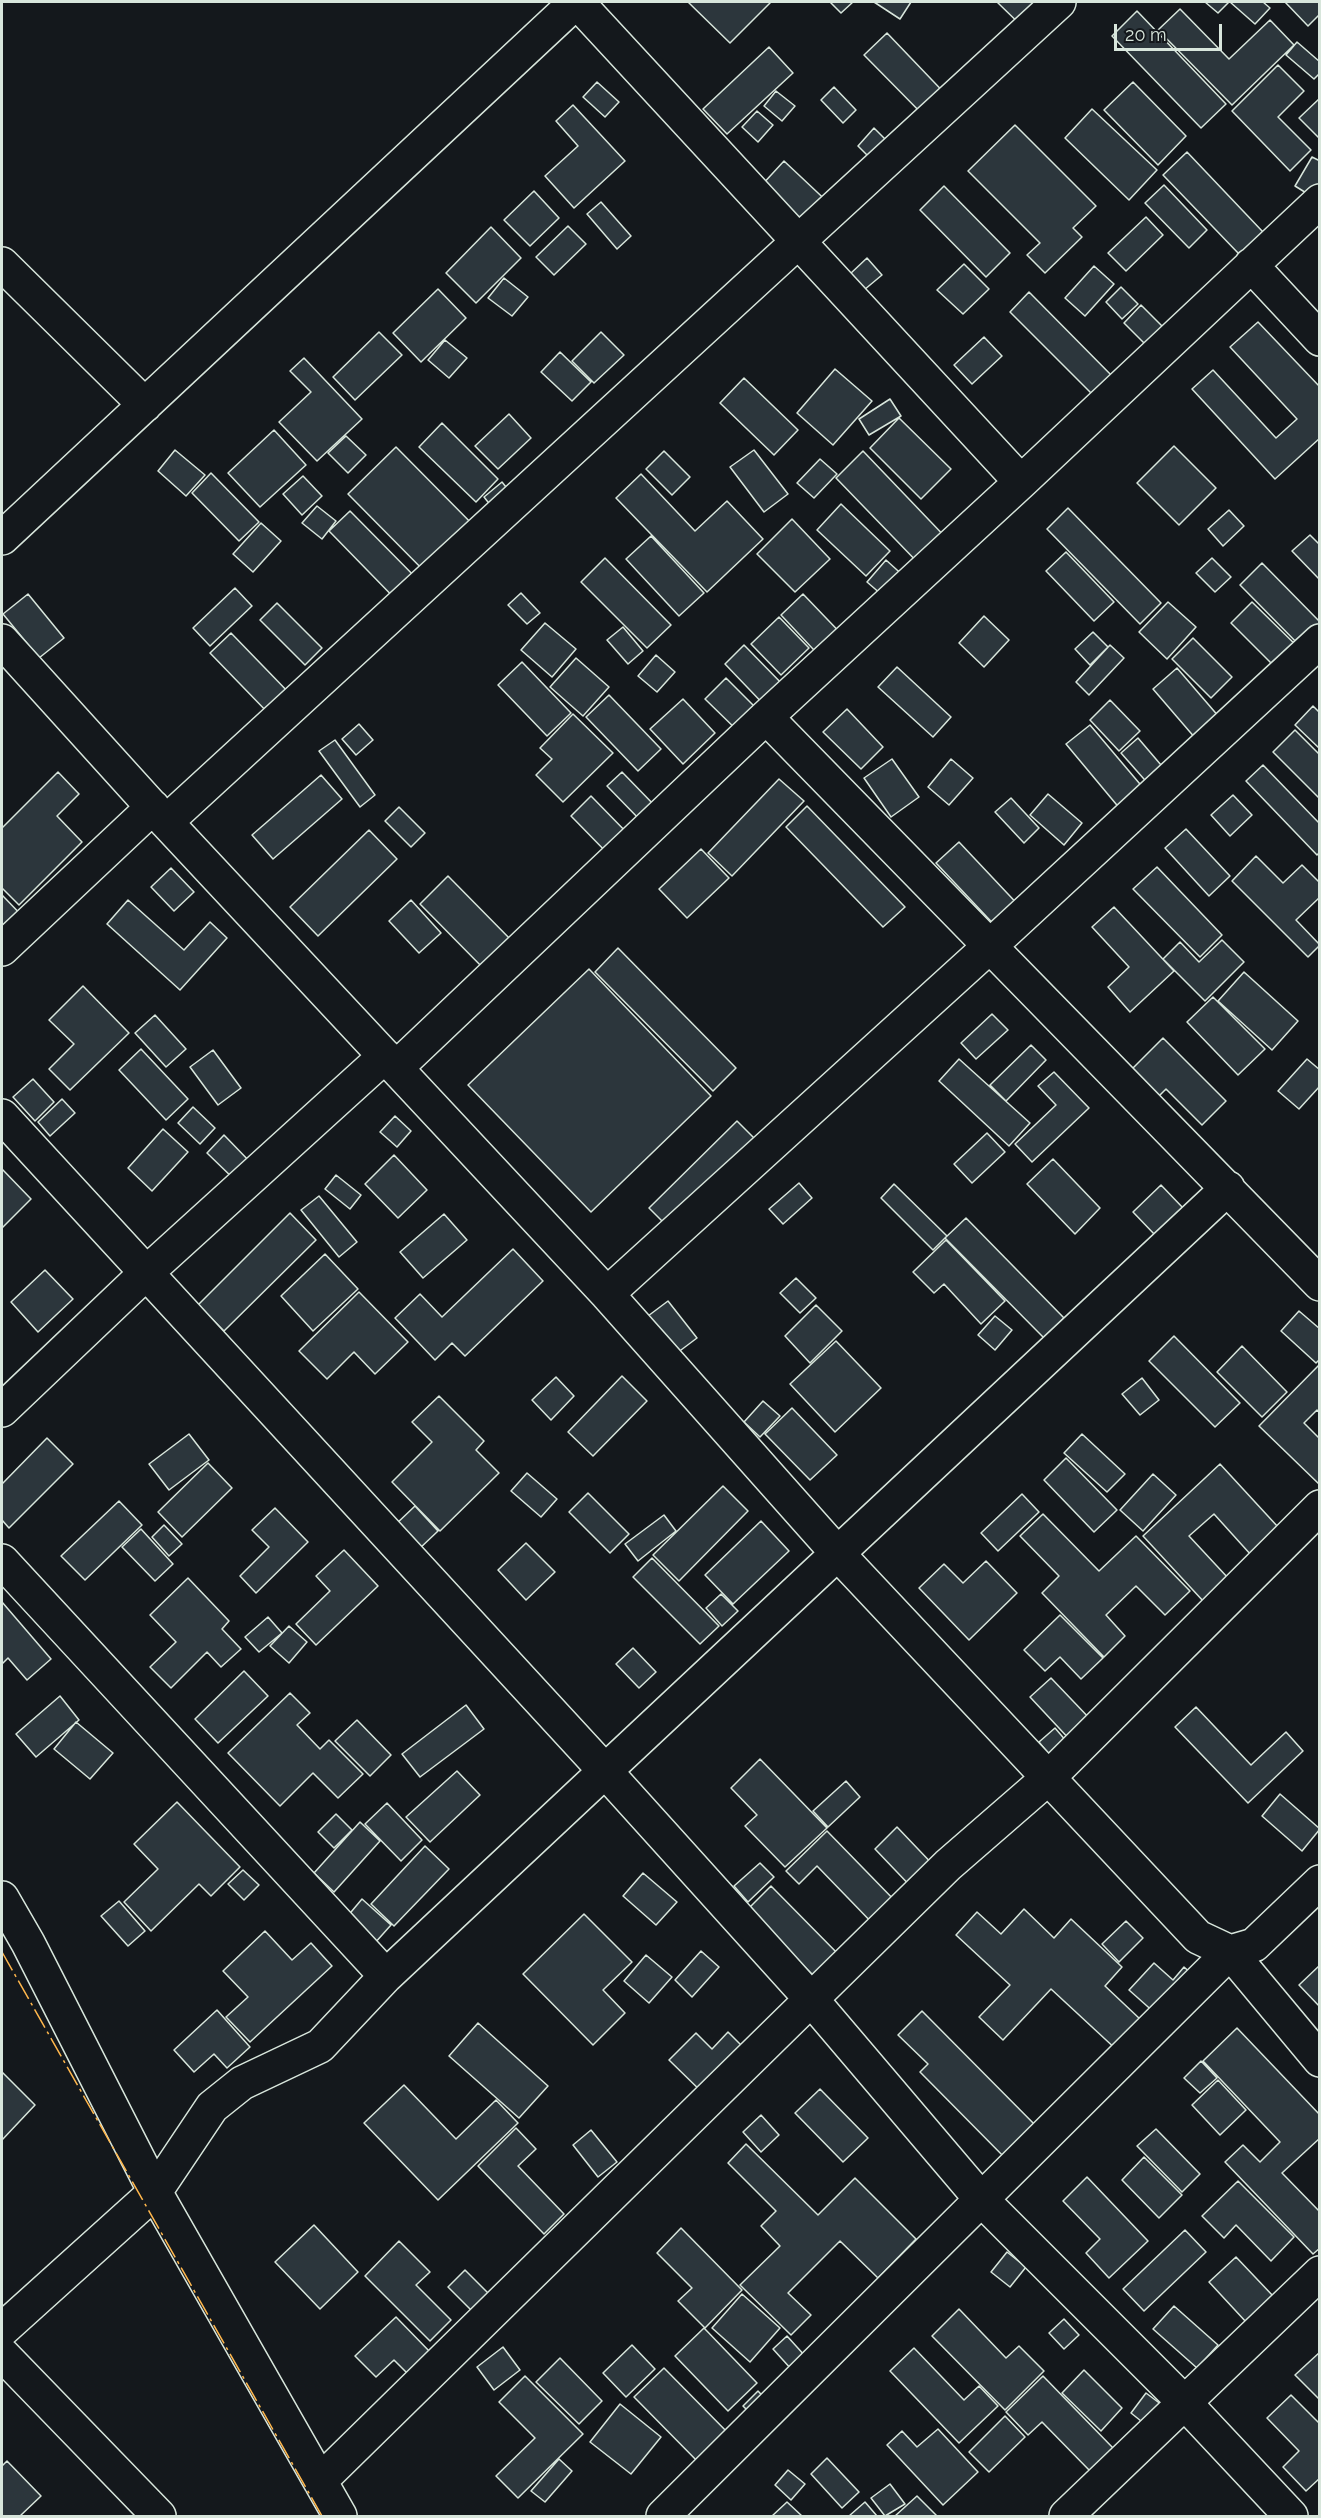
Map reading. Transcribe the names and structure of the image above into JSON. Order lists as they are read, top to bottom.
{
  "scale_bar": "20 m"
}
